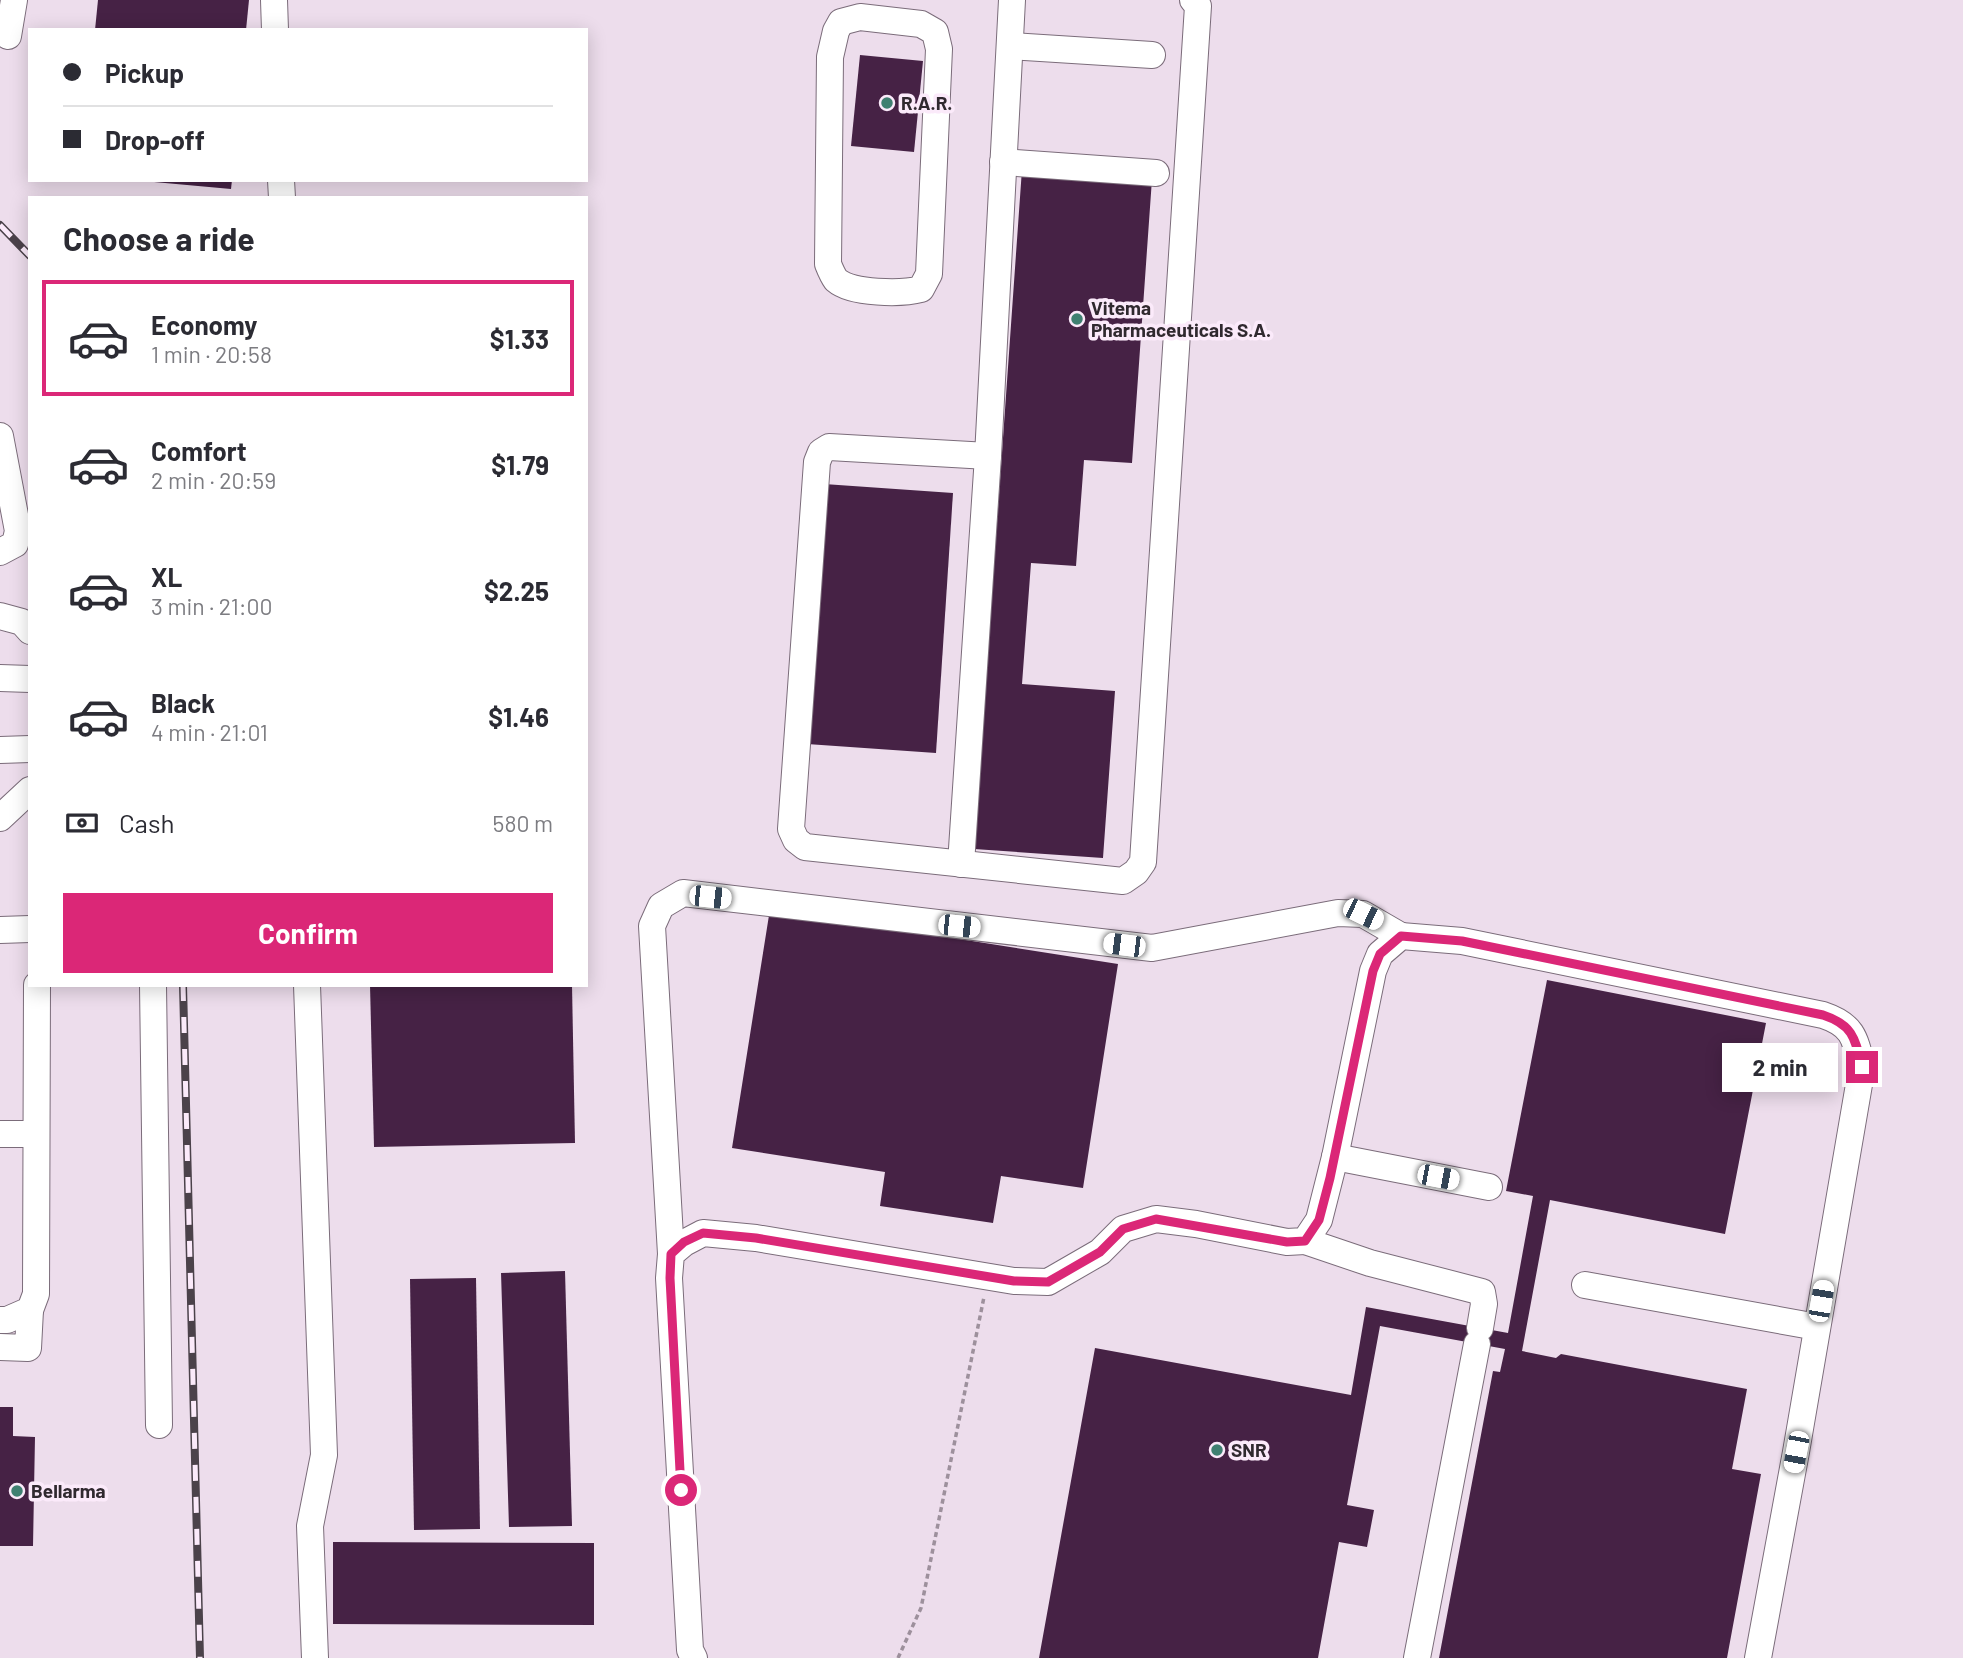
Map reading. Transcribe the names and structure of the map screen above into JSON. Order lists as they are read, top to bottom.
{
  "places": [
    "R.A.R.",
    "Vitema Pharmaceuticals S.A.",
    "SNR",
    "Bellarma"
  ],
  "page": {
    "banner": ["Pickup", "Drop-off"],
    "heading": "Choose a ride",
    "list": [
      {
        "name": "Economy",
        "note": "1 min · 20:58",
        "value": "$1.33"
      },
      {
        "name": "Comfort",
        "note": "2 min · 20:59",
        "value": "$1.79"
      },
      {
        "name": "XL",
        "note": "3 min · 21:00",
        "value": "$2.25"
      },
      {
        "name": "Black",
        "note": "4 min · 21:01",
        "value": "$1.46"
      }
    ],
    "pay": ["Cash", "580 m"],
    "buttons": "Confirm",
    "bubble": "2 min"
  }
}
